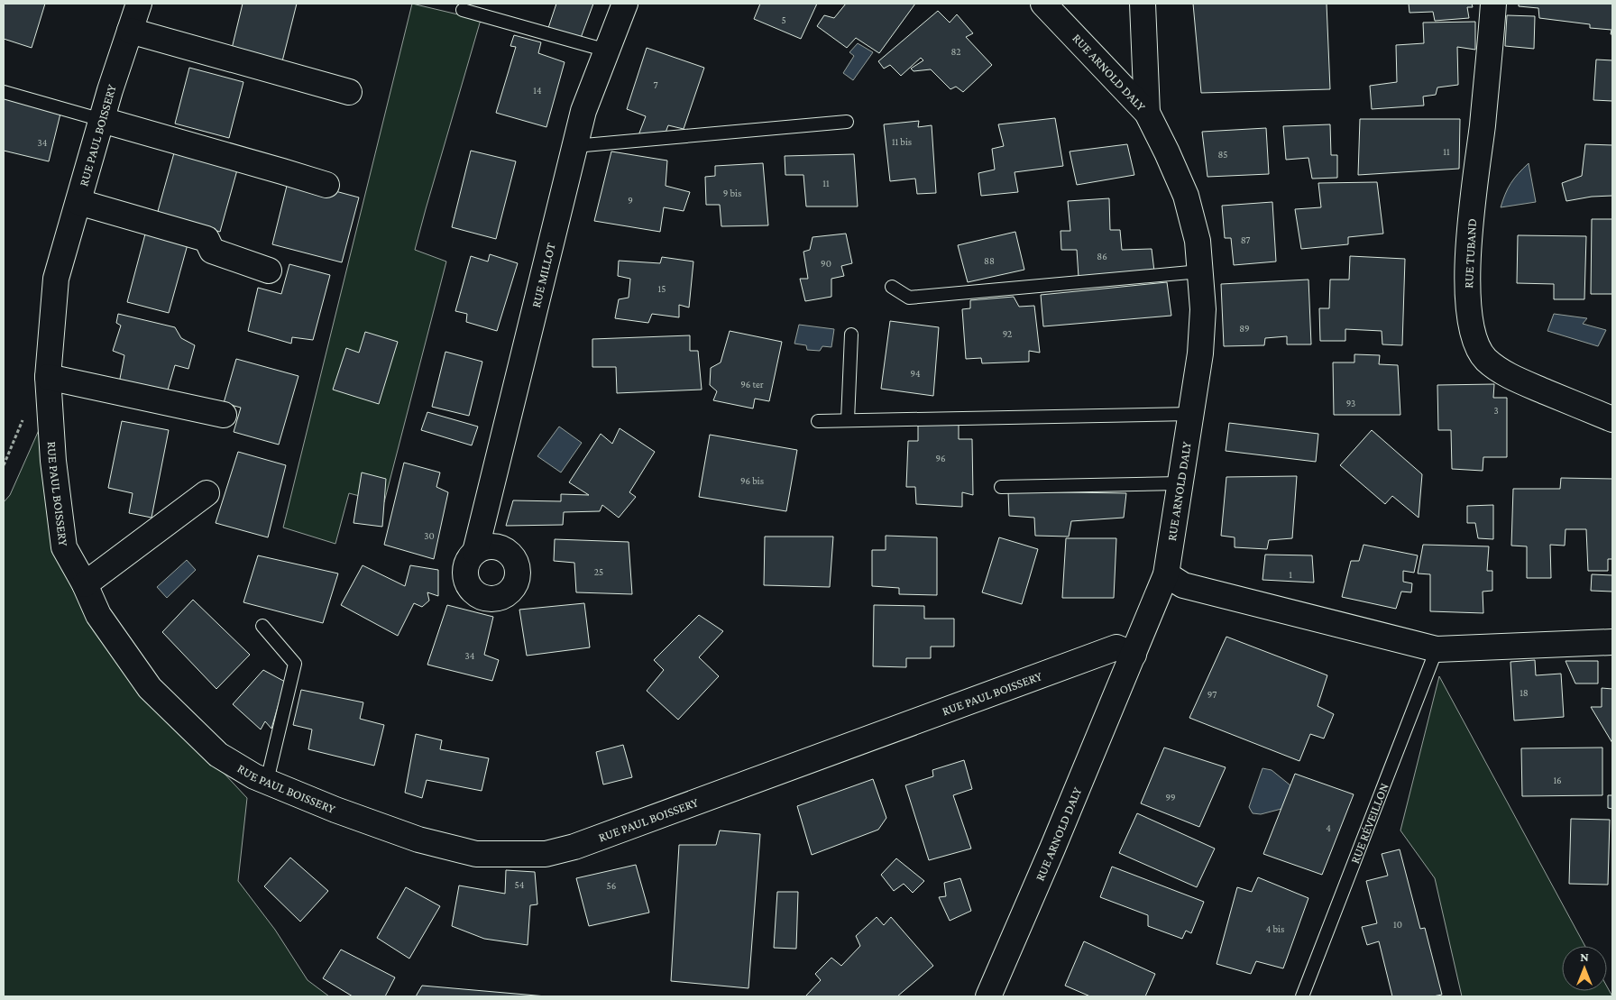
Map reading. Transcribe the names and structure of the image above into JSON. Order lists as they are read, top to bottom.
{
  "streets": {
    "street": [
      "RUE ARNOLD DALY",
      "RUE PAUL BOISSERY",
      "RUE TUBAND",
      "RUE MILLOT"
    ],
    "lane": ["RUE RÉVEILLON"]
  },
  "crossings": [
    ["RUE ARNOLD DALY", "RUE PAUL BOISSERY"]
  ],
  "house_numbers": [
    "5",
    "82",
    "7",
    "14",
    "11 bis",
    "34",
    "11",
    "85",
    "11",
    "9 bis",
    "9",
    "87",
    "86",
    "88",
    "90",
    "15",
    "89",
    "92",
    "94",
    "96 ter",
    "93",
    "3",
    "96",
    "96 bis",
    "30",
    "25",
    "1",
    "34",
    "18",
    "97",
    "16",
    "99",
    "4",
    "54",
    "56",
    "10",
    "4 bis"
  ],
  "north": "top"
}
